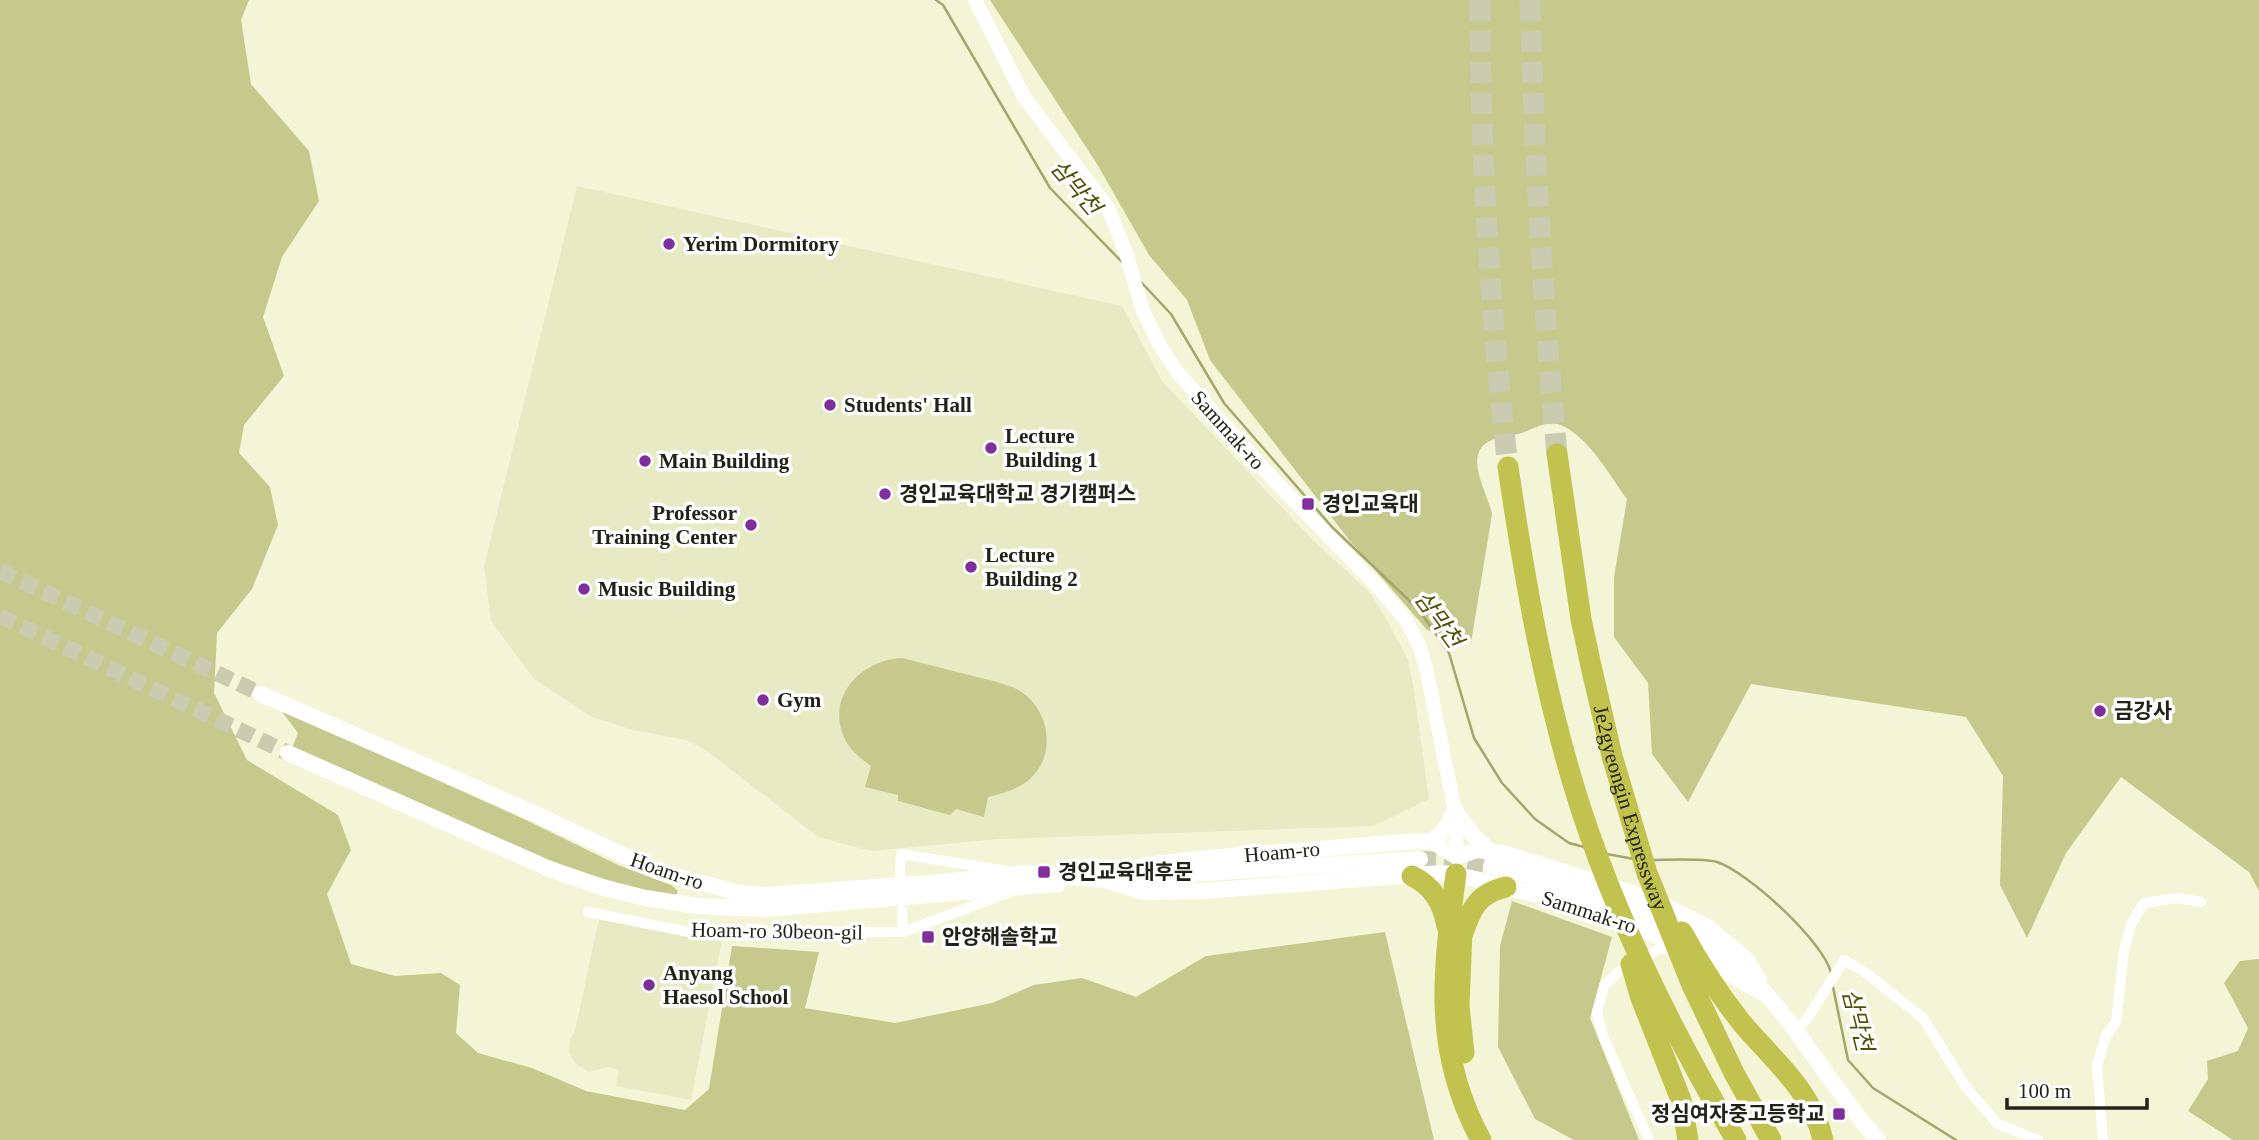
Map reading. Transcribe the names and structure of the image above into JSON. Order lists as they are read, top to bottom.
{
  "streets": {
    "highway": ["Je2gyeongin Expressway"],
    "main road": ["Sammak-ro", "Hoam-ro"],
    "street": ["Hoam-ro 30beon-gil"]
  },
  "crossings": [
    ["Sammak-ro", "Hoam-ro"],
    ["Hoam-ro", "Hoam-ro 30beon-gil"]
  ],
  "water": ["삼막천"],
  "places": {
    "other": [
      "Yerim Dormitory",
      "Students' Hall",
      "Lecture Building 1",
      "Main Building",
      "경인교육대학교 경기캠퍼스",
      "Professor Training Center",
      "Lecture Building 2",
      "Music Building",
      "Gym",
      "금강사",
      "Anyang Haesol School"
    ],
    "transit": [
      "경인교육대",
      "경인교육대후문",
      "안양해솔학교",
      "정심여자중고등학교"
    ]
  },
  "scale_bar": "100 m"
}
